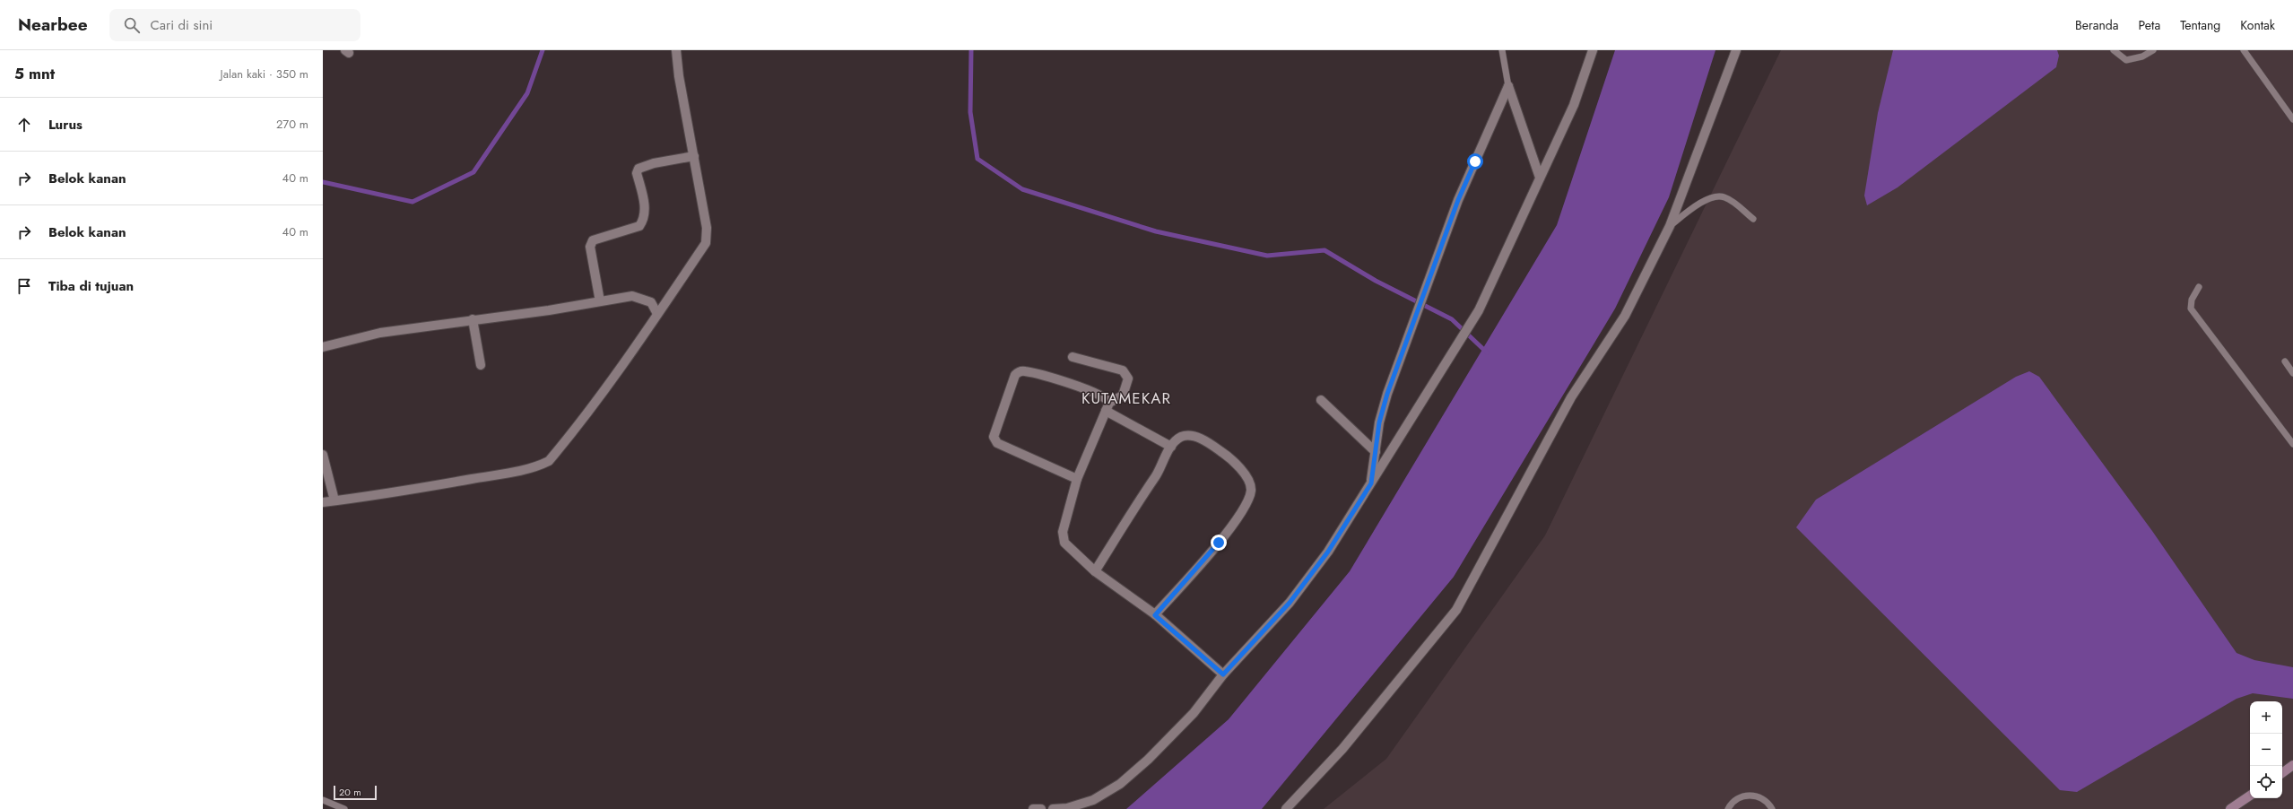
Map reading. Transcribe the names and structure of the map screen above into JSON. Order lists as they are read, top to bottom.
{
  "districts": ["KUTAMEKAR"],
  "scale_bar": "20 m",
  "page": {
    "header": "Nearbee",
    "search": "Cari di sini",
    "nav": [
      "Beranda",
      "Peta",
      "Tentang",
      "Kontak"
    ],
    "heading": ["5 mnt", "Jalan kaki · 350 m"],
    "list": [
      ["Lurus", "270 m"],
      ["Belok kanan", "40 m"],
      ["Belok kanan", "40 m"],
      "Tiba di tujuan"
    ],
    "map_buttons": ["+", "−"],
    "scale": "20 m"
  }
}
